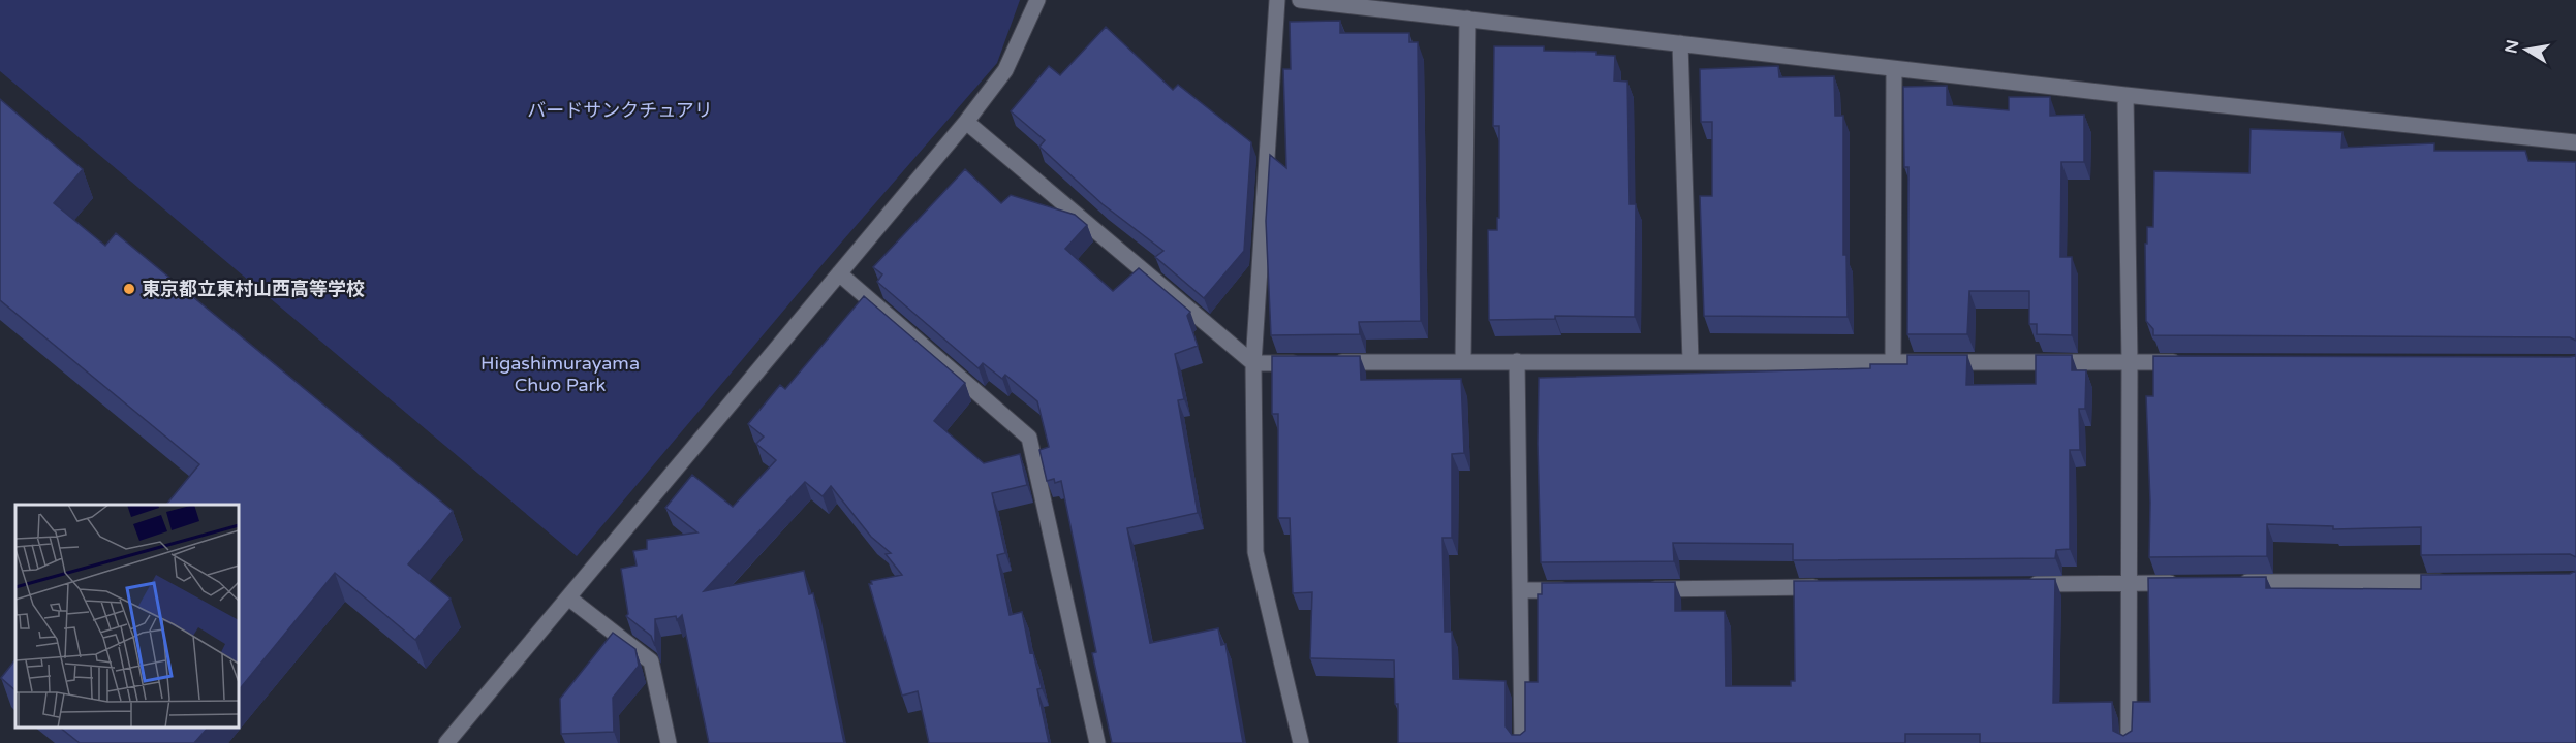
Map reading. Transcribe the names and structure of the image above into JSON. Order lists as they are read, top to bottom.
{
  "parks": ["バードサンクチュアリ", "Higashimurayama Chuo Park"],
  "places": ["東京都立東村山西高等学校"],
  "north": "left"
}
